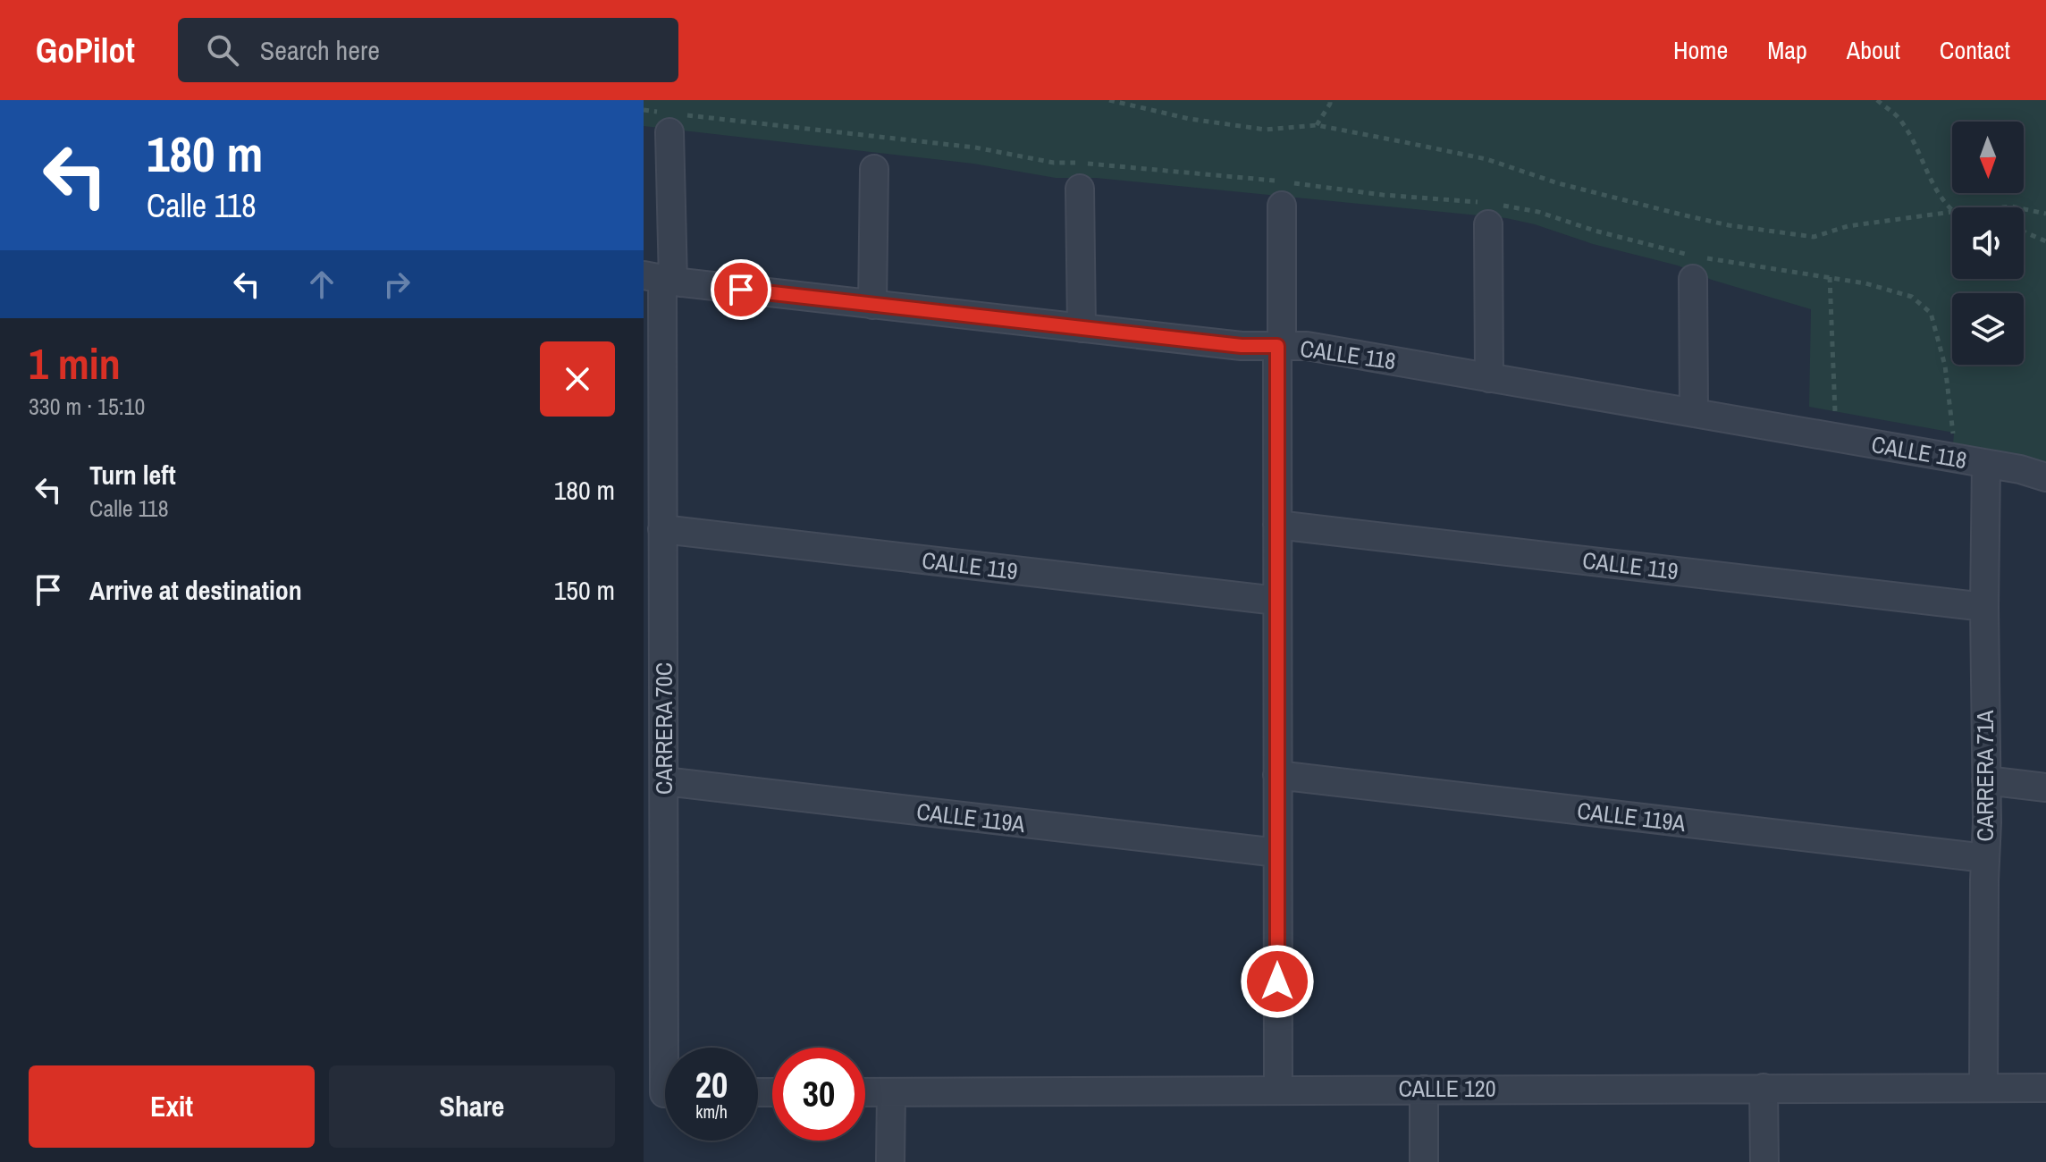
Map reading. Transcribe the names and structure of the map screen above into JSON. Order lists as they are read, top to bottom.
{
  "streets": {
    "street": [
      "CALLE 118",
      "CALLE 119",
      "CARRERA 70C",
      "CARRERA 71A",
      "CALLE 119A",
      "CALLE 120"
    ]
  },
  "crossings": [
    ["CALLE 118", "CARRERA 70C"],
    ["CALLE 118", "CARRERA 71A"],
    ["CALLE 119", "CARRERA 70C"],
    ["CALLE 119", "CARRERA 71A"],
    ["CARRERA 70C", "CALLE 119A"],
    ["CARRERA 71A", "CALLE 119A"],
    ["CARRERA 71A", "CALLE 120"]
  ],
  "north": "bottom",
  "page": {
    "header": "GoPilot",
    "search": "Search here",
    "nav": [
      "Home",
      "Map",
      "About",
      "Contact"
    ],
    "turn": ["180 m", "Calle 118"],
    "heading": ["1 min", "330 m · 15:10"],
    "list": [
      {
        "name": "Turn left",
        "note": "Calle 118",
        "value": "180 m"
      },
      {
        "name": "Arrive at destination",
        "value": "150 m"
      }
    ],
    "speed": "20 km/h",
    "limit": "30",
    "buttons": ["Exit", "Share"]
  }
}
